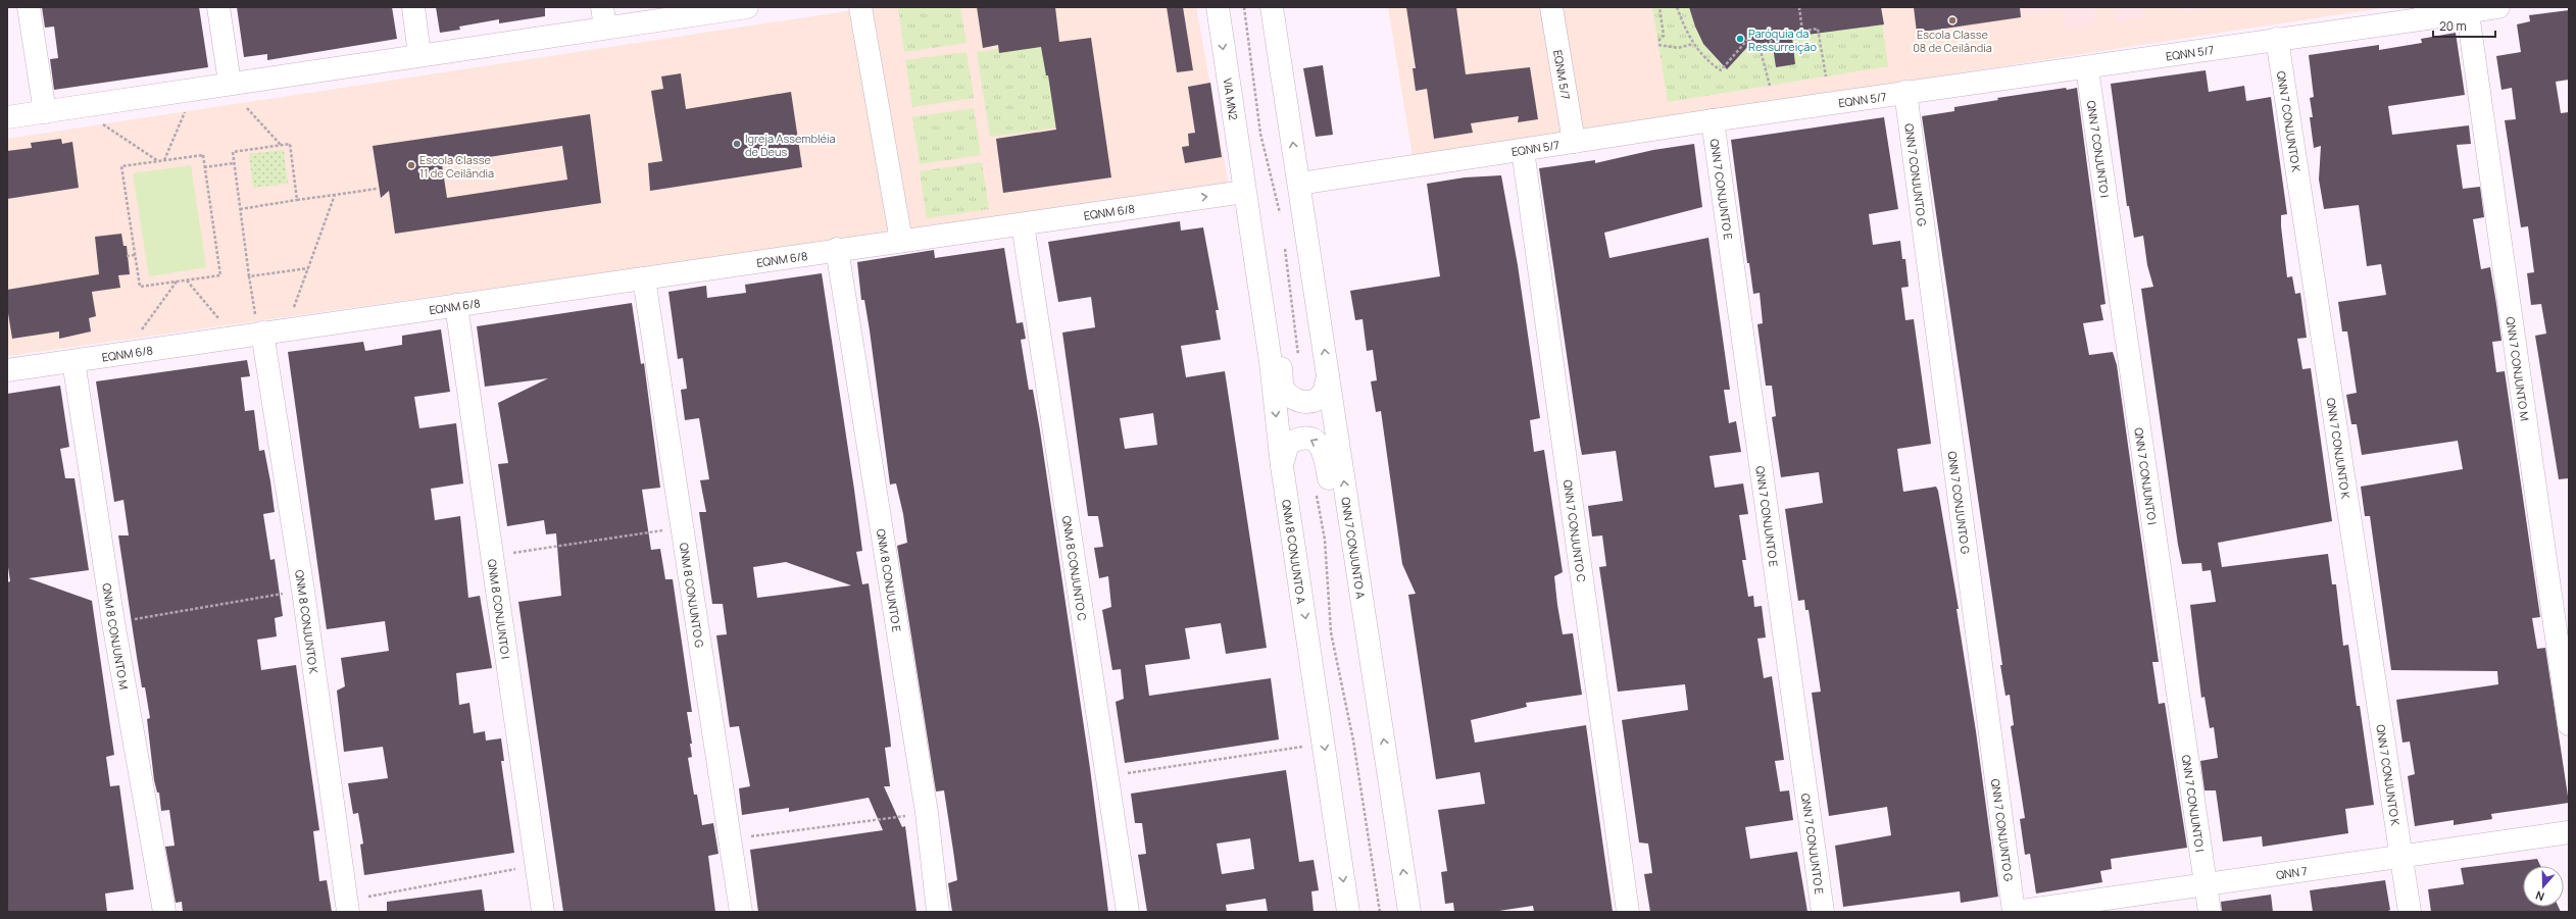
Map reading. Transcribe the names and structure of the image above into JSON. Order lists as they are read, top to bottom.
{
  "streets": {
    "street": [
      "EQNN 5/7",
      "EQNM 5/7",
      "VIA MN2",
      "QNN 7 CONJUNTO K",
      "QNN 7 CONJUNTO I",
      "QNN 7 CONJUNTO G",
      "QNN 7 CONJUNTO E",
      "EQNM 6/8",
      "QNN 7 CONJUNTO M",
      "QNN 7 CONJUNTO C",
      "QNN 7 CONJUNTO A",
      "QNM 8 CONJUNTO A",
      "QNM 8 CONJUNTO C",
      "QNM 8 CONJUNTO E",
      "QNM 8 CONJUNTO G",
      "QNM 8 CONJUNTO I",
      "QNM 8 CONJUNTO K",
      "QNM 8 CONJUNTO M",
      "QNN 7"
    ]
  },
  "crossings": [
    ["EQNN 5/7", "EQNM 5/7"],
    ["EQNN 5/7", "QNN 7 CONJUNTO K"],
    ["EQNN 5/7", "QNN 7 CONJUNTO I"],
    ["EQNN 5/7", "QNN 7 CONJUNTO G"],
    ["EQNN 5/7", "QNN 7 CONJUNTO E"],
    ["EQNN 5/7", "QNN 7 CONJUNTO M"],
    ["EQNN 5/7", "QNN 7 CONJUNTO C"],
    ["EQNN 5/7", "QNN 7 CONJUNTO A"],
    ["VIA MN2", "EQNM 6/8"],
    ["VIA MN2", "QNM 8 CONJUNTO A"],
    ["QNN 7 CONJUNTO K", "QNN 7"],
    ["QNN 7 CONJUNTO I", "QNN 7"],
    ["QNN 7 CONJUNTO G", "QNN 7"],
    ["EQNM 6/8", "QNM 8 CONJUNTO A"],
    ["EQNM 6/8", "QNM 8 CONJUNTO C"],
    ["EQNM 6/8", "QNM 8 CONJUNTO E"],
    ["EQNM 6/8", "QNM 8 CONJUNTO G"],
    ["EQNM 6/8", "QNM 8 CONJUNTO I"],
    ["EQNM 6/8", "QNM 8 CONJUNTO K"],
    ["EQNM 6/8", "QNM 8 CONJUNTO M"]
  ],
  "one_way": ["QNN 7 CONJUNTO A", "QNM 8 CONJUNTO A"],
  "places": [
    "Escola Classe 08 de Ceilândia",
    "Paróquia da Ressurreição",
    "Igreja Assembléia de Deus",
    "Escola Classe 11 de Ceilândia"
  ],
  "scale_bar": "20 m",
  "north": "bottom"
}
